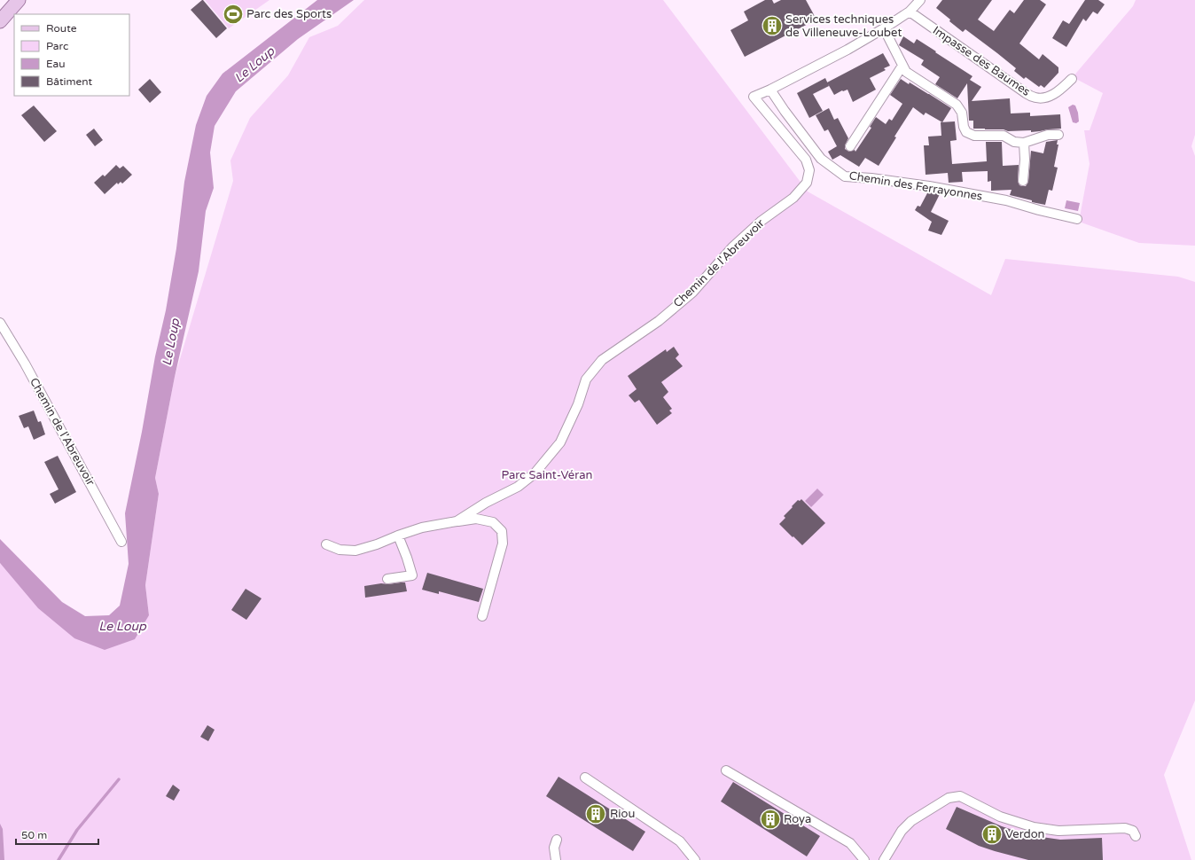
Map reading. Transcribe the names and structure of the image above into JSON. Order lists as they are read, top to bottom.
{
  "streets": {
    "street": ["Impasse des Baumes", "Chemin des Ferrayonnes", "Chemin de l'Abreuvoir"]
  },
  "crossings": [
    ["Chemin des Ferrayonnes", "Chemin de l'Abreuvoir"]
  ],
  "water": ["Le Loup"],
  "parks": ["Parc Saint-Véran"],
  "places": {
    "sports": ["Parc des Sports"],
    "building": [
      "Services techniques de Villeneuve-Loubet",
      "Riou",
      "Roya",
      "Verdon"
    ]
  },
  "legend": [
    "Route",
    "Parc",
    "Eau",
    "Bâtiment"
  ],
  "scale_bar": "50 m"
}
